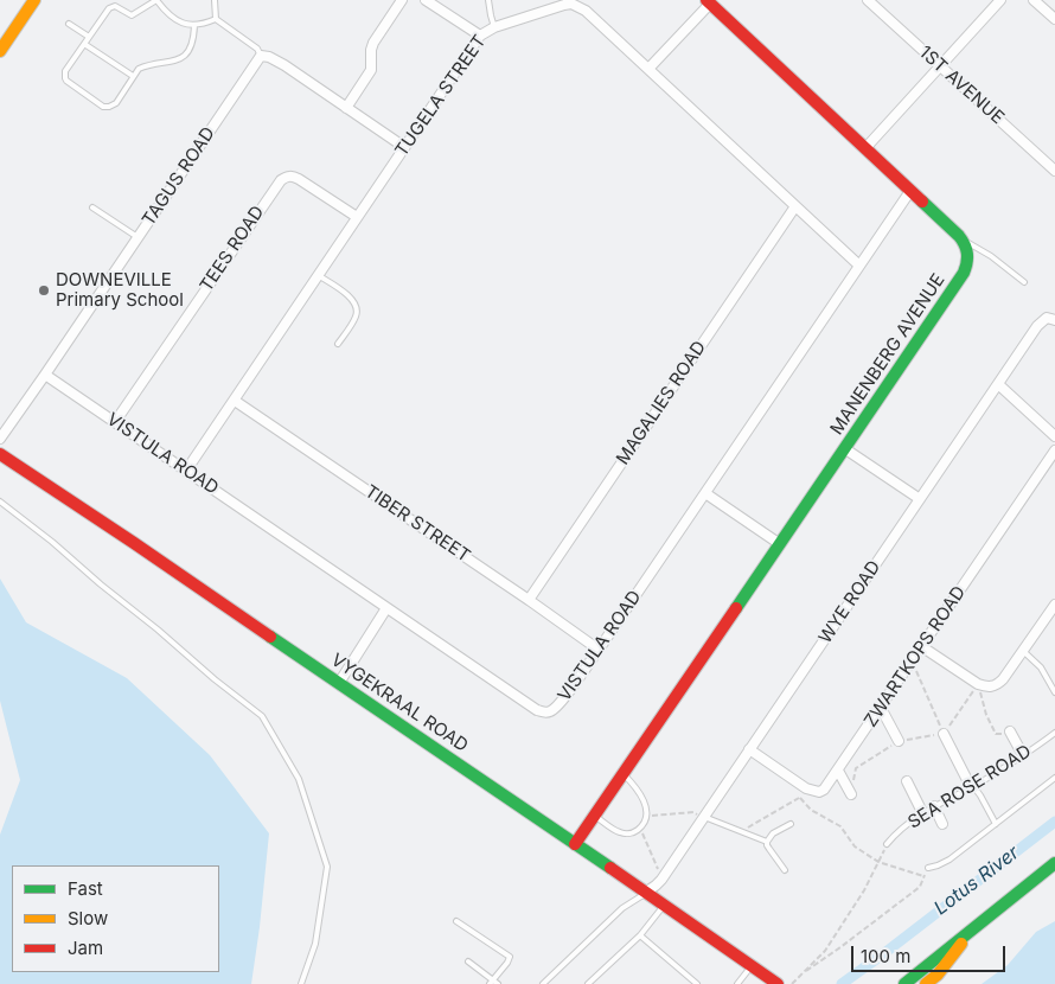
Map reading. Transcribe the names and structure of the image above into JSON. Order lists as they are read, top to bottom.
{
  "streets": {
    "street": [
      "1ST AVENUE",
      "TUGELA STREET",
      "TAGUS ROAD",
      "TEES ROAD",
      "MANENBERG AVENUE",
      "MAGALIES ROAD",
      "VISTULA ROAD",
      "TIBER STREET",
      "WYE ROAD",
      "ZWARTKOPS ROAD",
      "VYGEKRAAL ROAD"
    ],
    "lane": ["SEA ROSE ROAD"]
  },
  "crossings": [
    ["TUGELA STREET", "TEES ROAD"],
    ["TUGELA STREET", "MAGALIES ROAD"],
    ["TUGELA STREET", "VISTULA ROAD"],
    ["TUGELA STREET", "TIBER STREET"],
    ["TAGUS ROAD", "VISTULA ROAD"],
    ["TEES ROAD", "VISTULA ROAD"],
    ["MANENBERG AVENUE", "VYGEKRAAL ROAD"],
    ["MAGALIES ROAD", "TIBER STREET"],
    ["VISTULA ROAD", "TIBER STREET"],
    ["WYE ROAD", "ZWARTKOPS ROAD"],
    ["WYE ROAD", "VYGEKRAAL ROAD"]
  ],
  "water": ["Lotus River"],
  "places": ["DOWNEVILLE Primary School"],
  "legend": ["Fast", "Slow", "Jam"],
  "scale_bar": "100 m"
}
